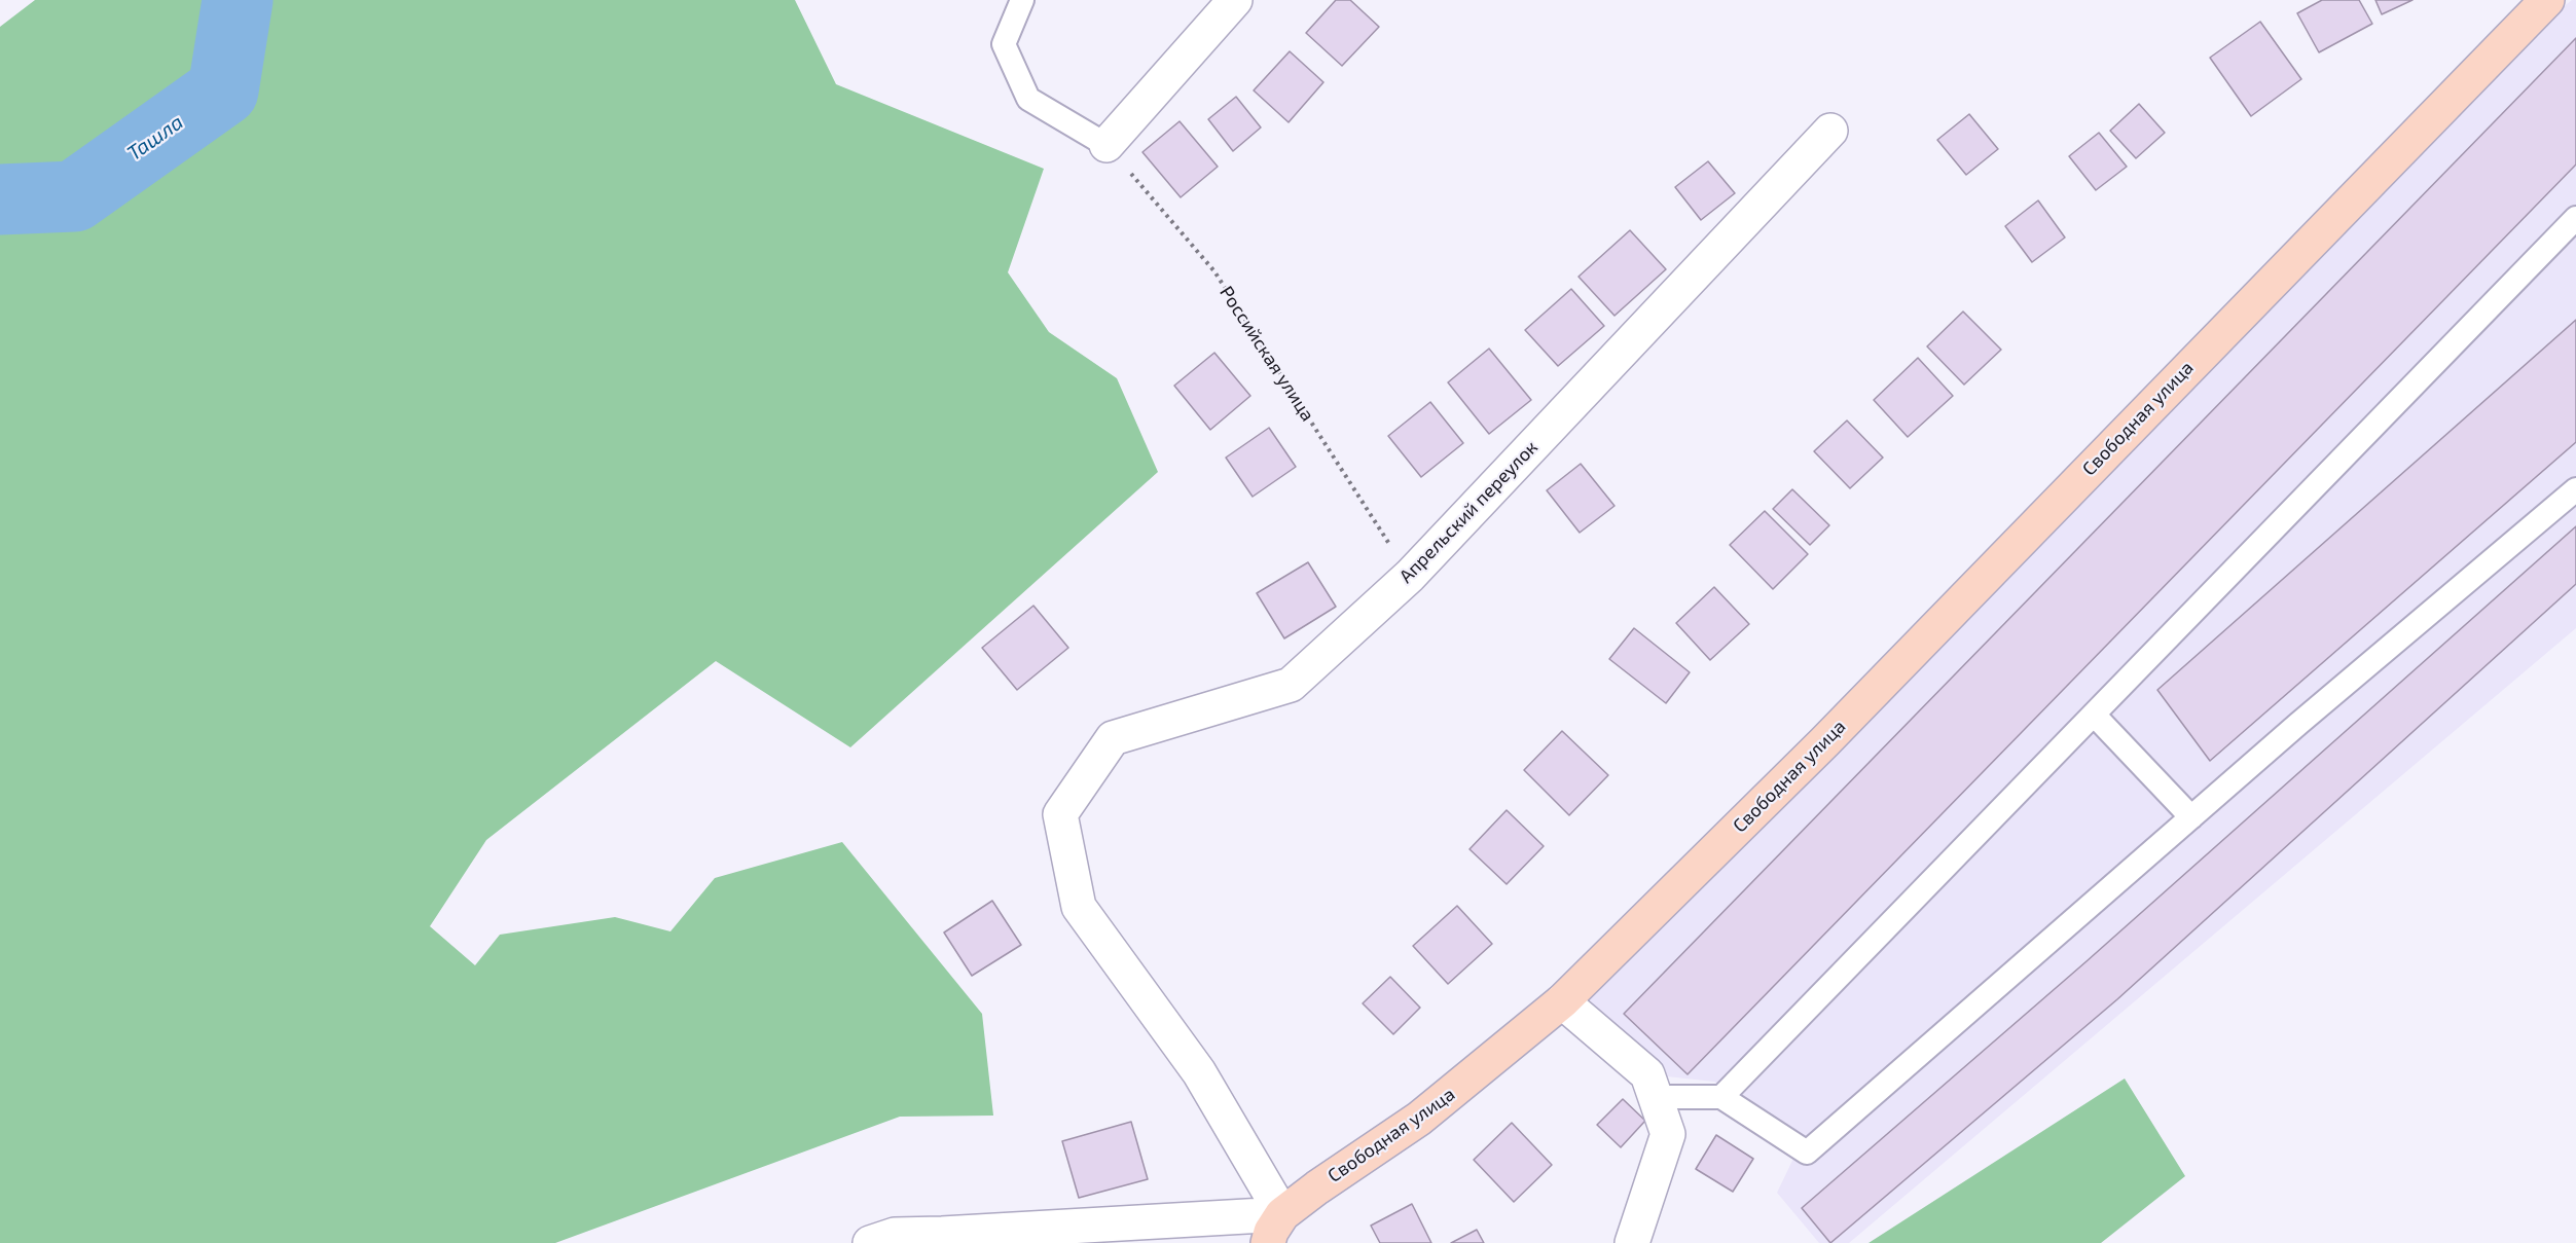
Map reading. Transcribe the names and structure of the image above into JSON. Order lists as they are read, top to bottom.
{
  "streets": {
    "street": ["Свободная улица", "Апрельский переулок"],
    "path": ["Российская улица"]
  },
  "crossings": [
    ["Российская улица", "Апрельский переулок"],
    ["Свободная улица", "Апрельский переулок"]
  ],
  "water": ["Ташла"]
}
